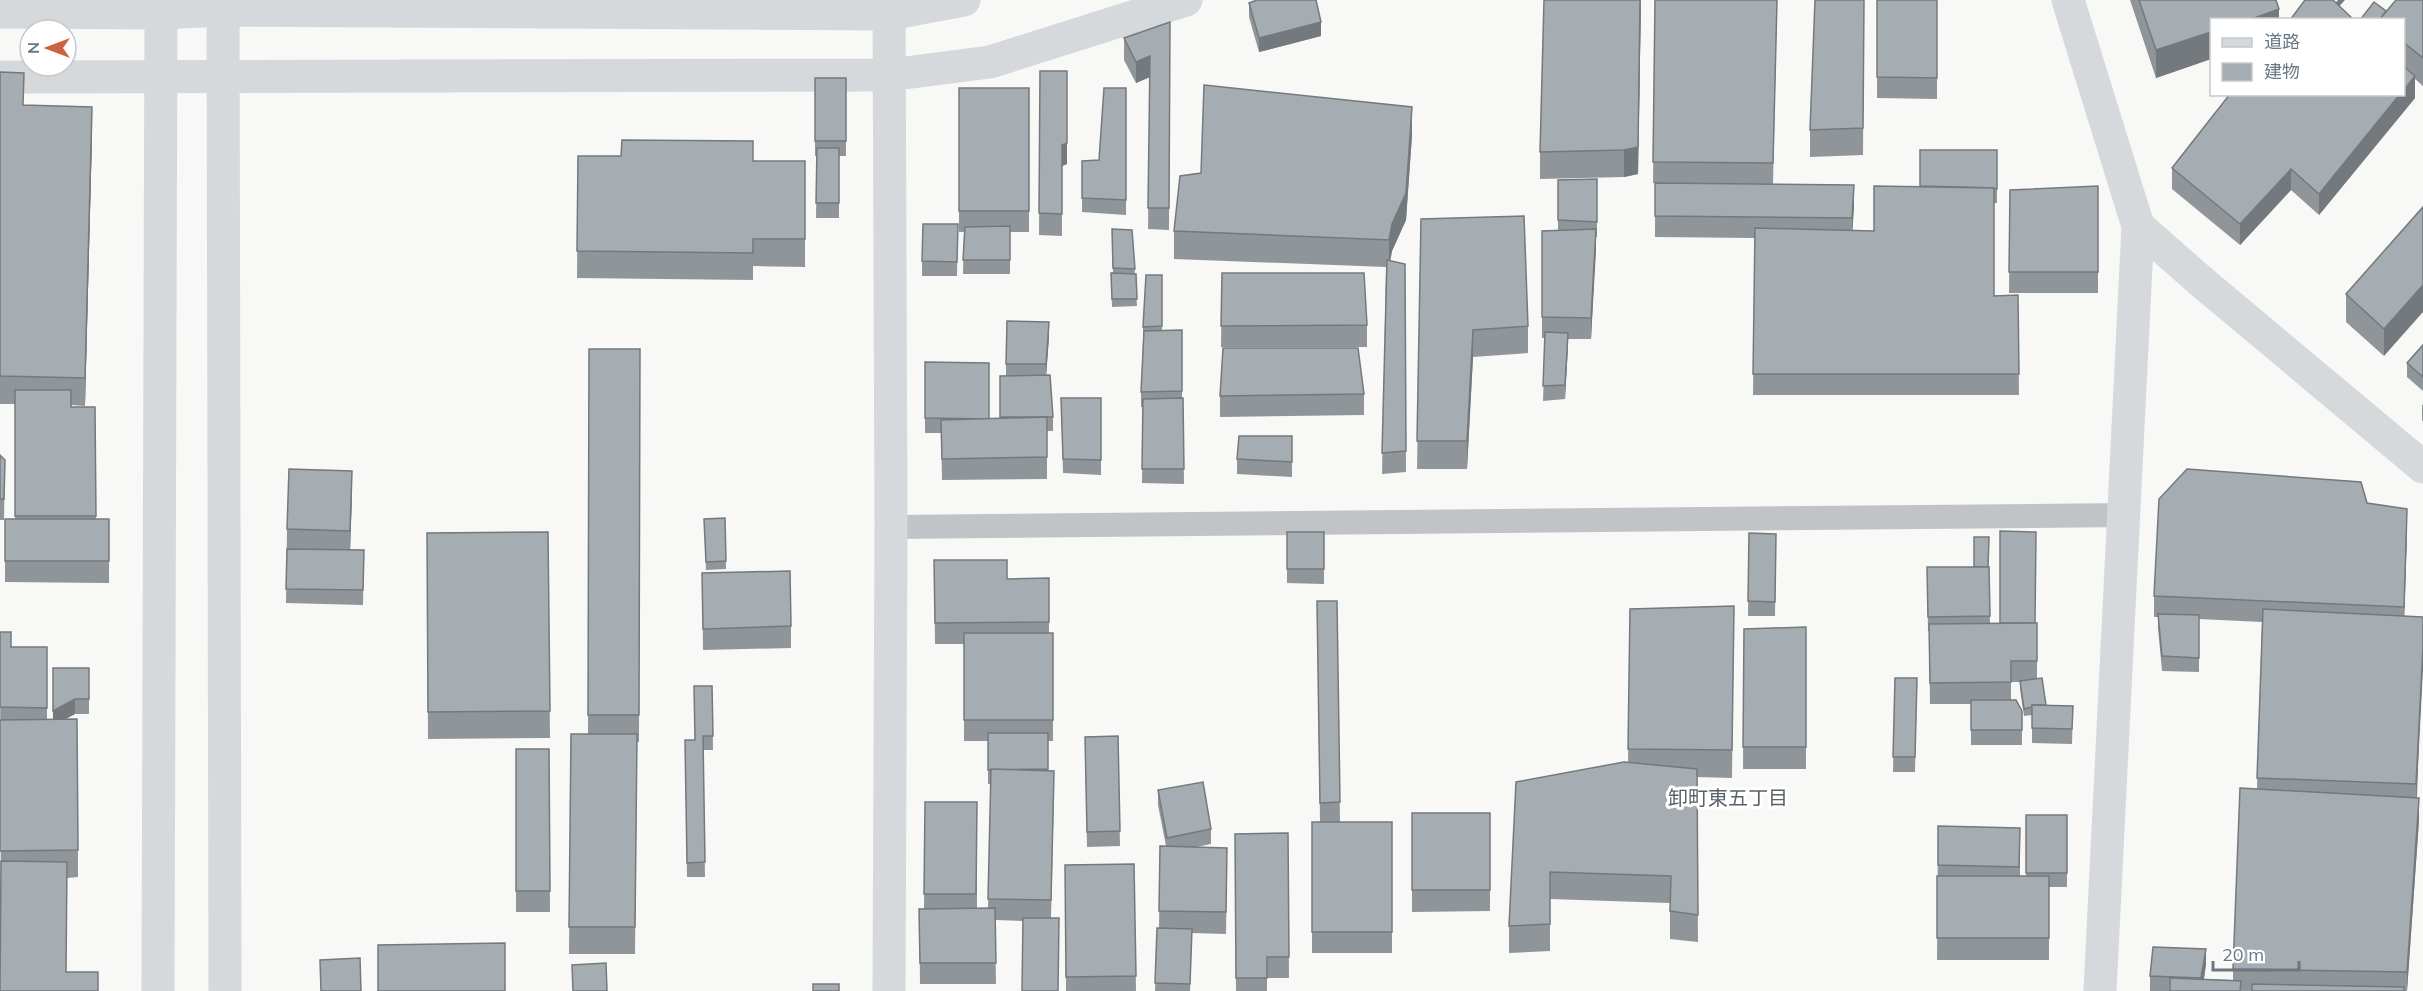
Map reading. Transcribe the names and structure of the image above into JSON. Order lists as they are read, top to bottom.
{
  "districts": ["卸町東五丁目"],
  "legend": ["道路", "建物"],
  "scale_bar": "20 m",
  "north": "left"
}
